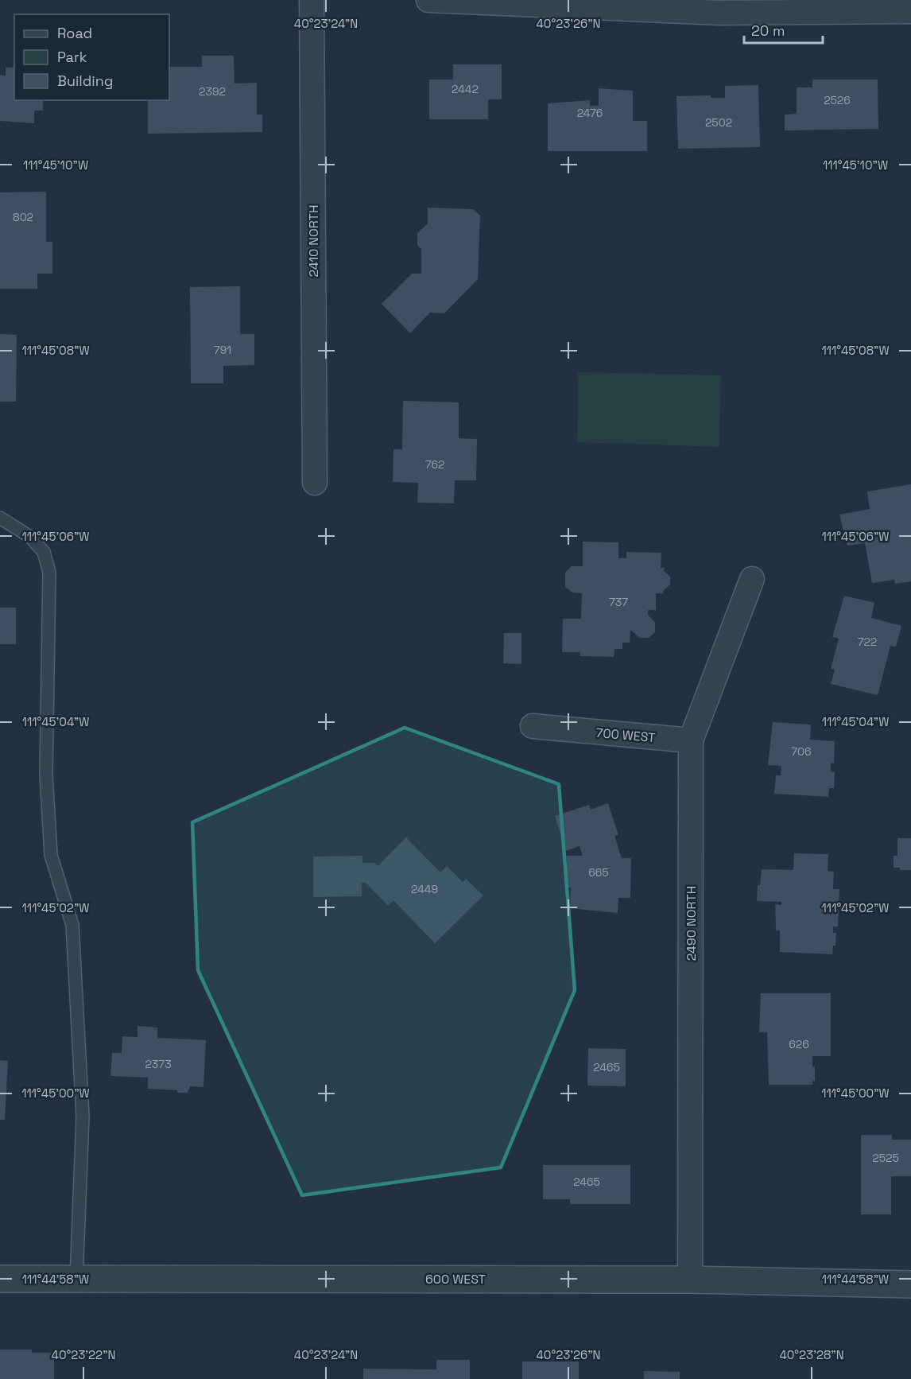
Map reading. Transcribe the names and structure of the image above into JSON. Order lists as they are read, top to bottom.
{
  "streets": {
    "street": [
      "2410 NORTH",
      "700 WEST",
      "2490 NORTH",
      "600 WEST"
    ]
  },
  "crossings": [
    ["700 WEST", "2490 NORTH"],
    ["2490 NORTH", "600 WEST"]
  ],
  "house_numbers": [
    "2442",
    "2392",
    "2526",
    "2476",
    "2502",
    "802",
    "791",
    "762",
    "737",
    "722",
    "706",
    "665",
    "2449",
    "626",
    "2373",
    "2465",
    "2525",
    "2465"
  ],
  "legend": ["Road", "Park", "Building"],
  "scale_bar": "20 m",
  "coordinates": [
    "40°23'24\"N",
    "40°23'26\"N",
    "111°45'10\"W",
    "111°45'08\"W",
    "111°45'06\"W",
    "111°45'04\"W",
    "111°45'02\"W",
    "111°45'00\"W",
    "111°44'58\"W",
    "40°23'22\"N",
    "40°23'28\"N"
  ]
}
